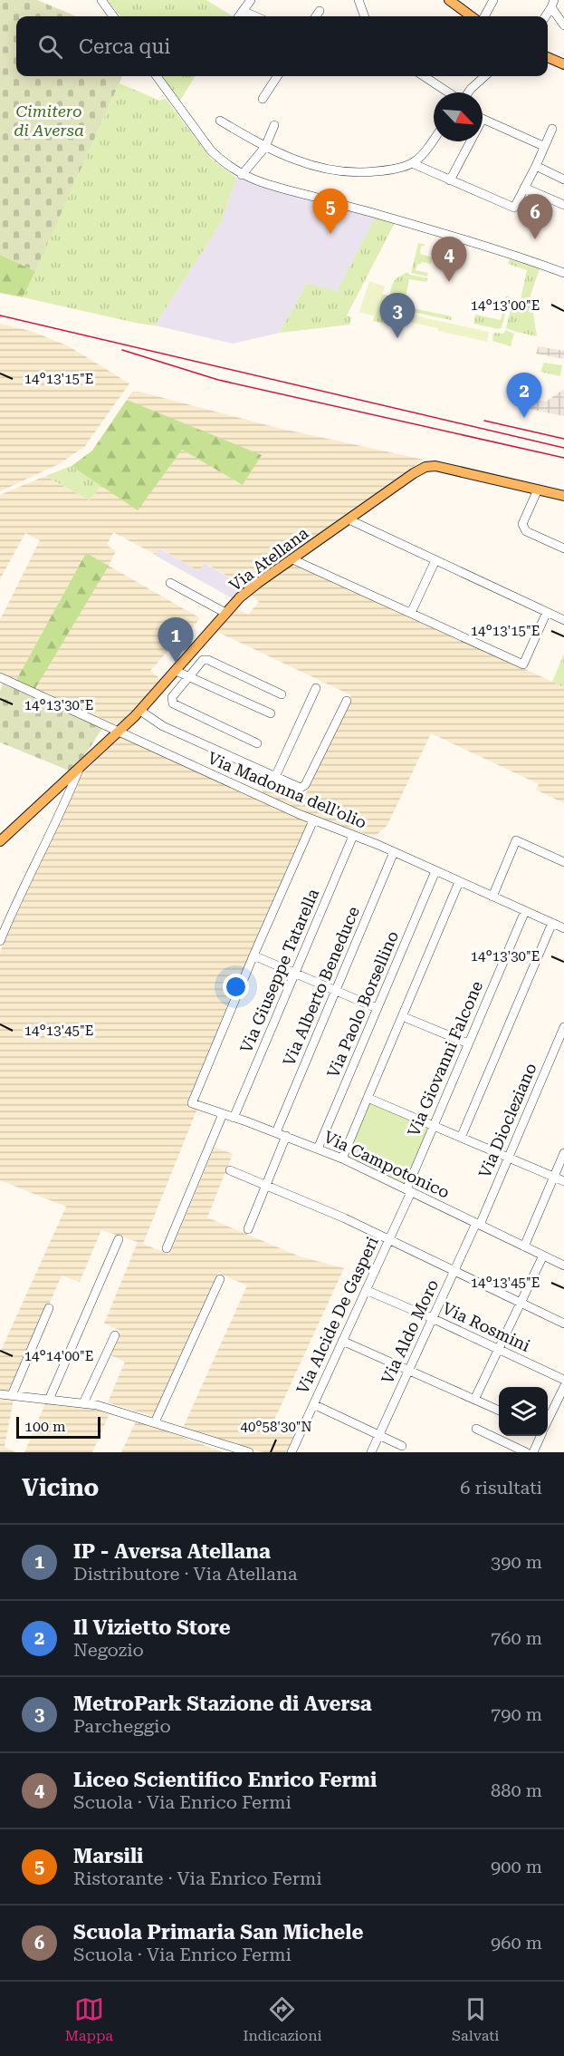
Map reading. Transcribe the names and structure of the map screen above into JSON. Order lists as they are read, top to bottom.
{
  "streets": {
    "main road": ["Via Atellana"],
    "street": [
      "Via Madonna dell'olio",
      "Via Giuseppe Tatarella",
      "Via Alberto Beneduce",
      "Via Paolo Borsellino",
      "Via Giovanni Falcone",
      "Via Diocleziano",
      "Via Campotonico",
      "Via Alcide De Gasperi",
      "Via Rosmini",
      "Via Aldo Moro"
    ]
  },
  "crossings": [
    ["Via Atellana", "Via Madonna dell'olio"],
    ["Via Madonna dell'olio", "Via Giuseppe Tatarella"],
    ["Via Madonna dell'olio", "Via Alberto Beneduce"],
    ["Via Madonna dell'olio", "Via Paolo Borsellino"],
    ["Via Madonna dell'olio", "Via Giovanni Falcone"],
    ["Via Giuseppe Tatarella", "Via Campotonico"],
    ["Via Alberto Beneduce", "Via Campotonico"],
    ["Via Paolo Borsellino", "Via Campotonico"],
    ["Via Giovanni Falcone", "Via Campotonico"],
    ["Via Giovanni Falcone", "Via Alcide De Gasperi"],
    ["Via Diocleziano", "Via Campotonico"],
    ["Via Diocleziano", "Via Aldo Moro"],
    ["Via Campotonico", "Via Alcide De Gasperi"],
    ["Via Campotonico", "Via Aldo Moro"],
    ["Via Alcide De Gasperi", "Via Rosmini"],
    ["Via Rosmini", "Via Aldo Moro"]
  ],
  "parks": ["Cimitero di Aversa"],
  "scale_bar": "100 m",
  "north": "bottom right",
  "page": {
    "search": "Cerca qui",
    "pins": [
      "5",
      "6",
      "4",
      "3",
      "2",
      "1"
    ],
    "scale": "100 m",
    "heading": ["Vicino", "6 risultati"],
    "list": [
      {
        "mark": "1",
        "name": "IP - Aversa Atellana",
        "note": "Distributore · Via Atellana",
        "value": "390 m"
      },
      {
        "mark": "2",
        "name": "Il Vizietto Store",
        "note": "Negozio",
        "value": "760 m"
      },
      {
        "mark": "3",
        "name": "MetroPark Stazione di Aversa",
        "note": "Parcheggio",
        "value": "790 m"
      },
      {
        "mark": "4",
        "name": "Liceo Scientifico Enrico Fermi",
        "note": "Scuola · Via Enrico Fermi",
        "value": "880 m"
      },
      {
        "mark": "5",
        "name": "Marsili",
        "note": "Ristorante · Via Enrico Fermi",
        "value": "900 m"
      },
      {
        "mark": "6",
        "name": "Scuola Primaria San Michele",
        "note": "Scuola · Via Enrico Fermi",
        "value": "960 m"
      }
    ],
    "nav": ["Mappa", "Indicazioni", "Salvati"]
  },
  "coordinates": [
    "14°13'00\"E",
    "14°13'15\"E",
    "14°13'30\"E",
    "14°13'45\"E",
    "14°14'00\"E",
    "40°58'30\"N"
  ]
}
